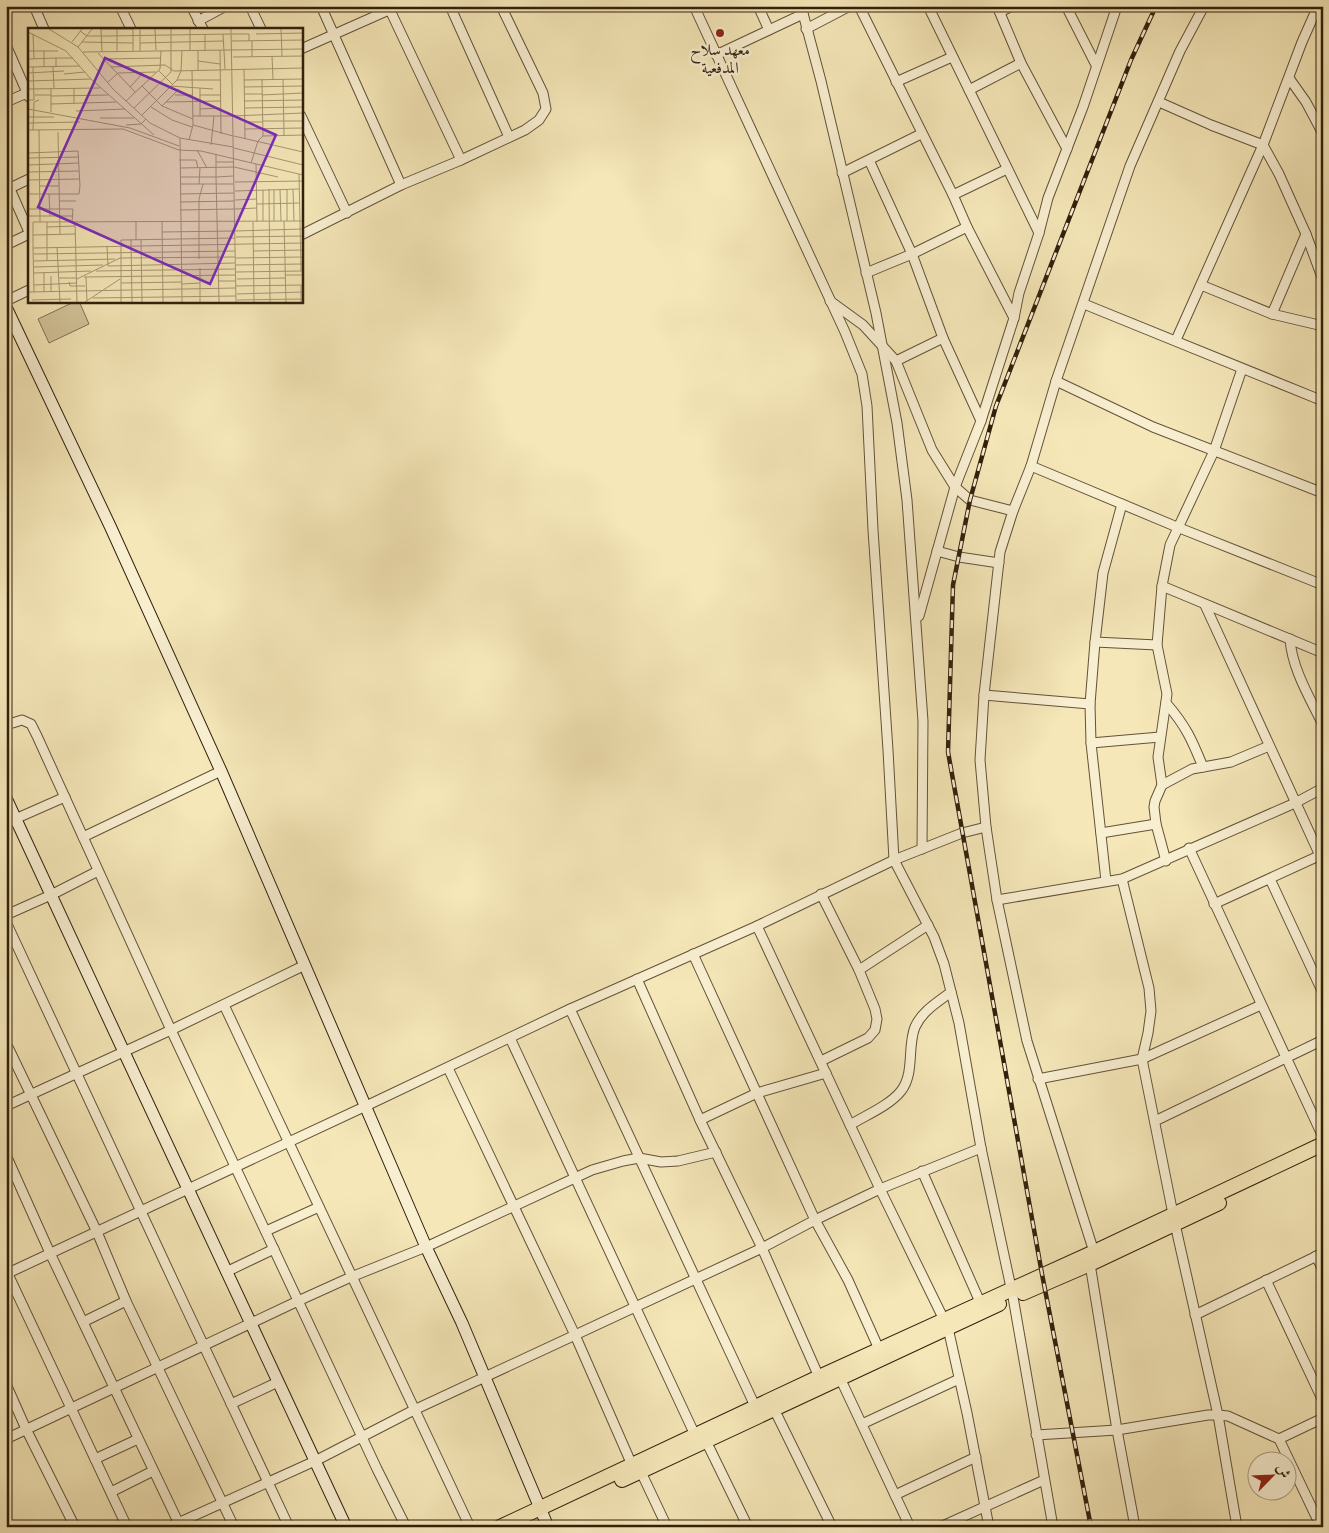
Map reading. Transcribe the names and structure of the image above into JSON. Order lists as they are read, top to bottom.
{
  "places": ["معهد سلاح المدفعية"],
  "north": "top right"
}
